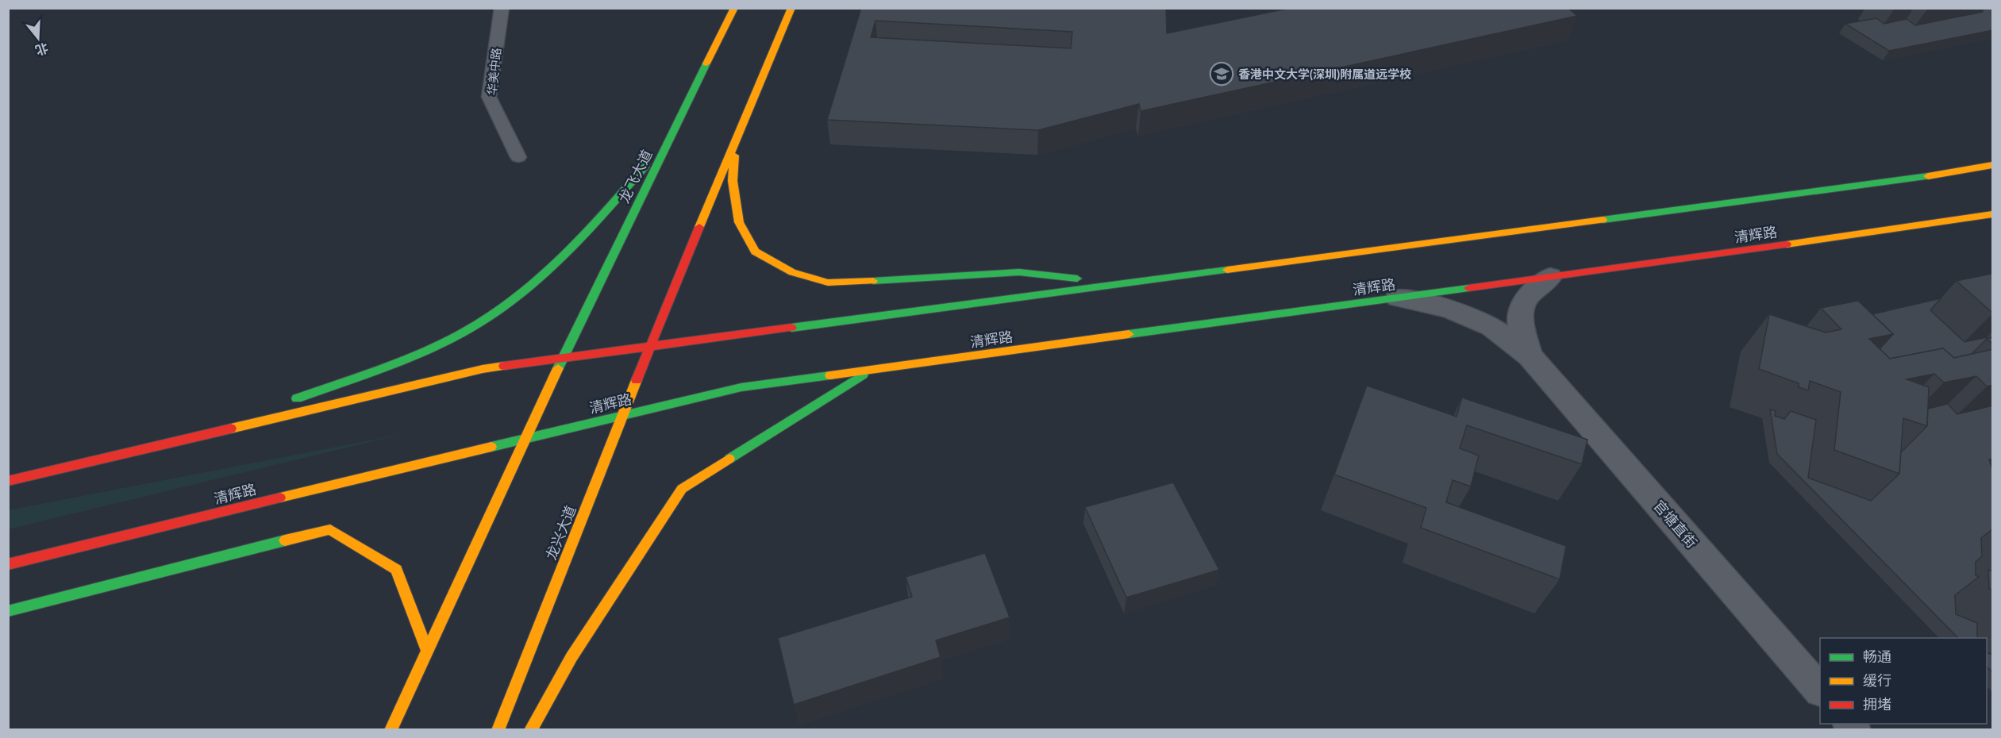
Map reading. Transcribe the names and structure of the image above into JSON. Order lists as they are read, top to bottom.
{
  "streets": {
    "street": [
      "龙飞大道",
      "清辉路",
      "官塘直街",
      "龙兴大道"
    ],
    "lane": ["华美中路"]
  },
  "crossings": [
    ["清辉路", "官塘直街"],
    ["清辉路", "龙兴大道"]
  ],
  "places": {
    "school or university": ["香港中文大学(深圳)附属道远学校"]
  },
  "legend": ["畅通", "缓行", "拥堵"],
  "north": "bottom"
}
